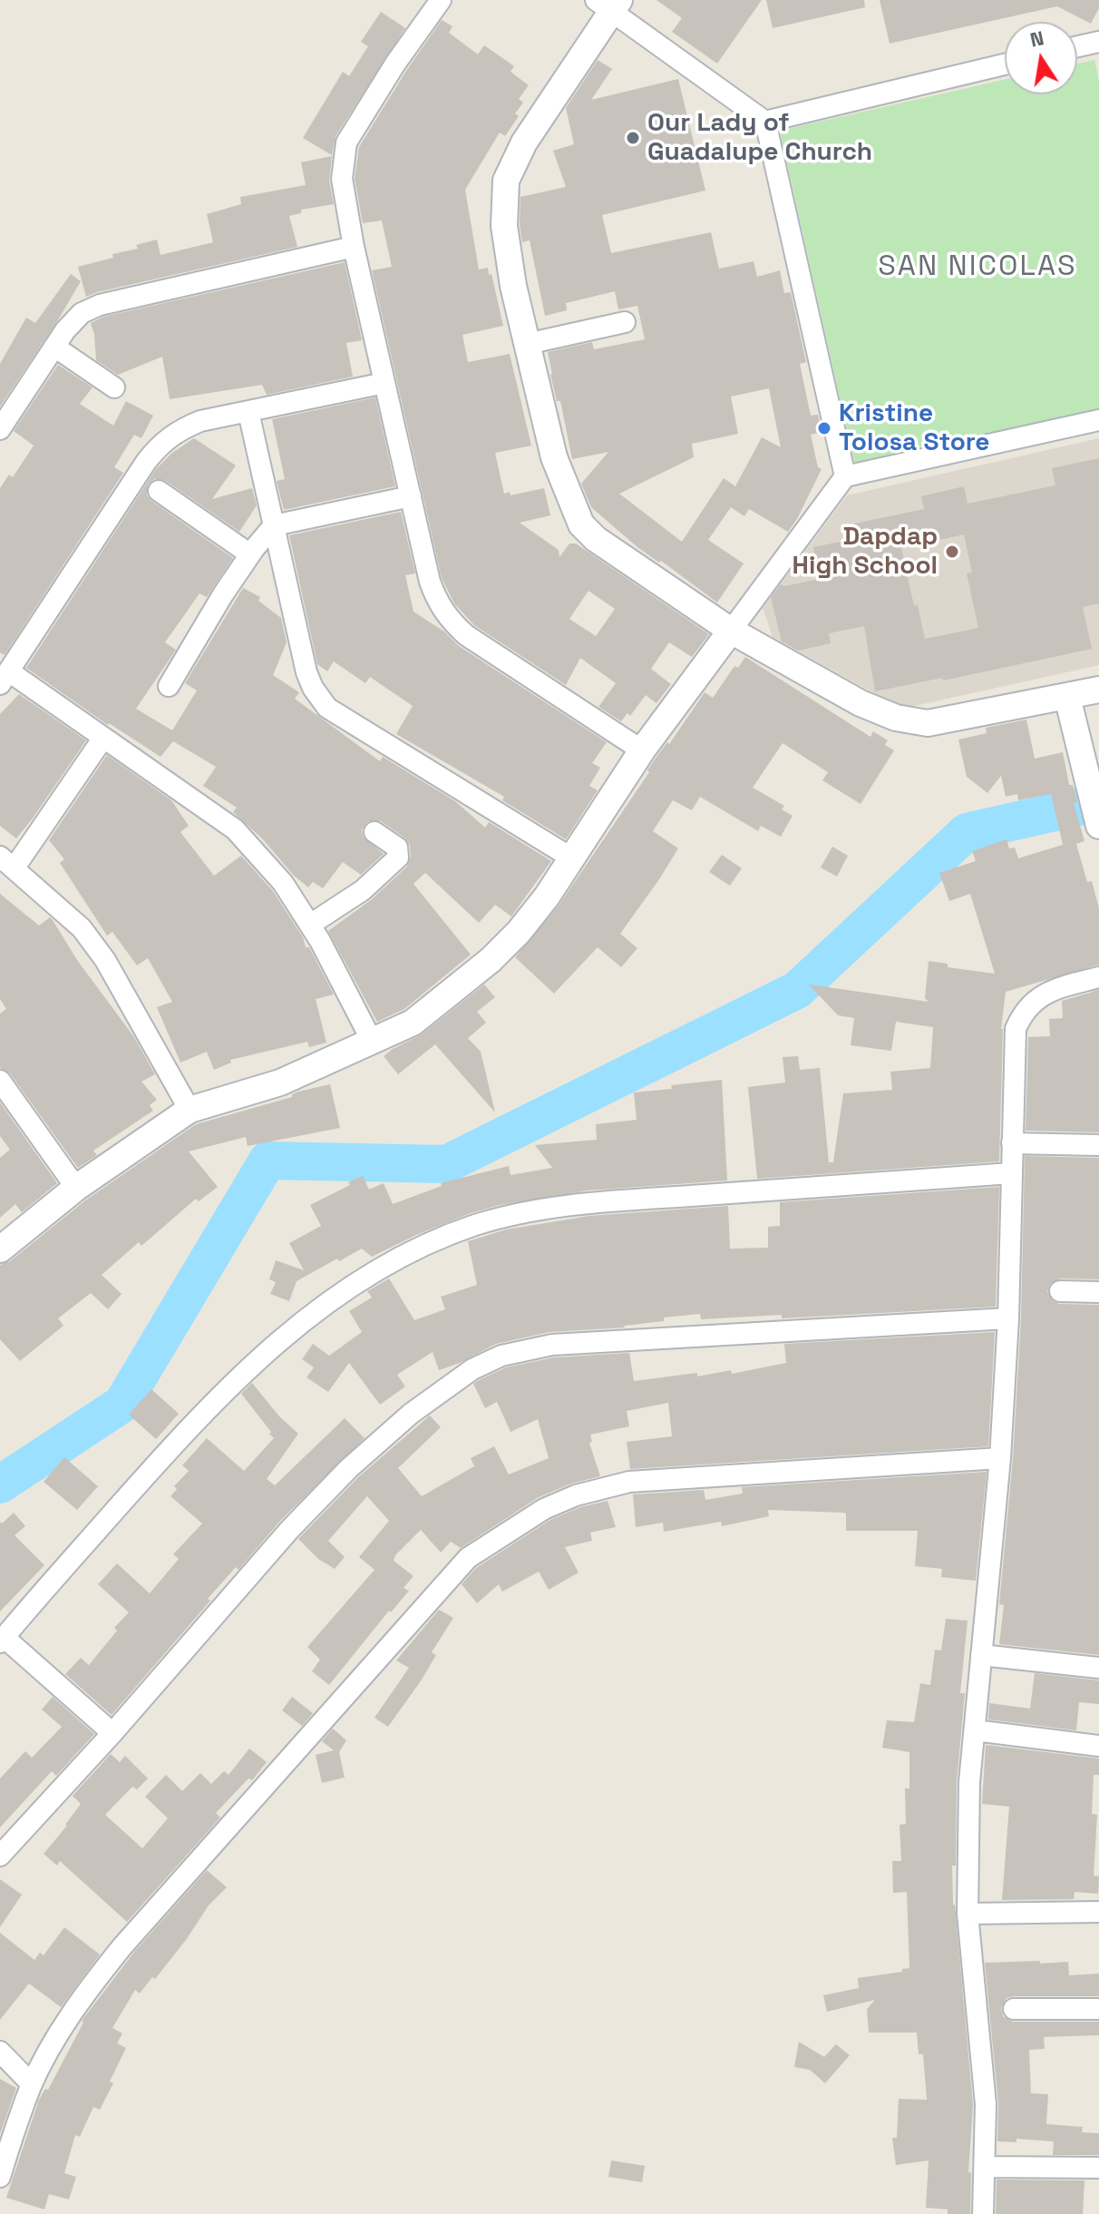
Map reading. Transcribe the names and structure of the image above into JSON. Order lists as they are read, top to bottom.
{
  "districts": ["SAN NICOLAS"],
  "places": ["Our Lady of Guadalupe Church", "Kristine Tolosa Store", "Dapdap High School"],
  "north": "top"
}
